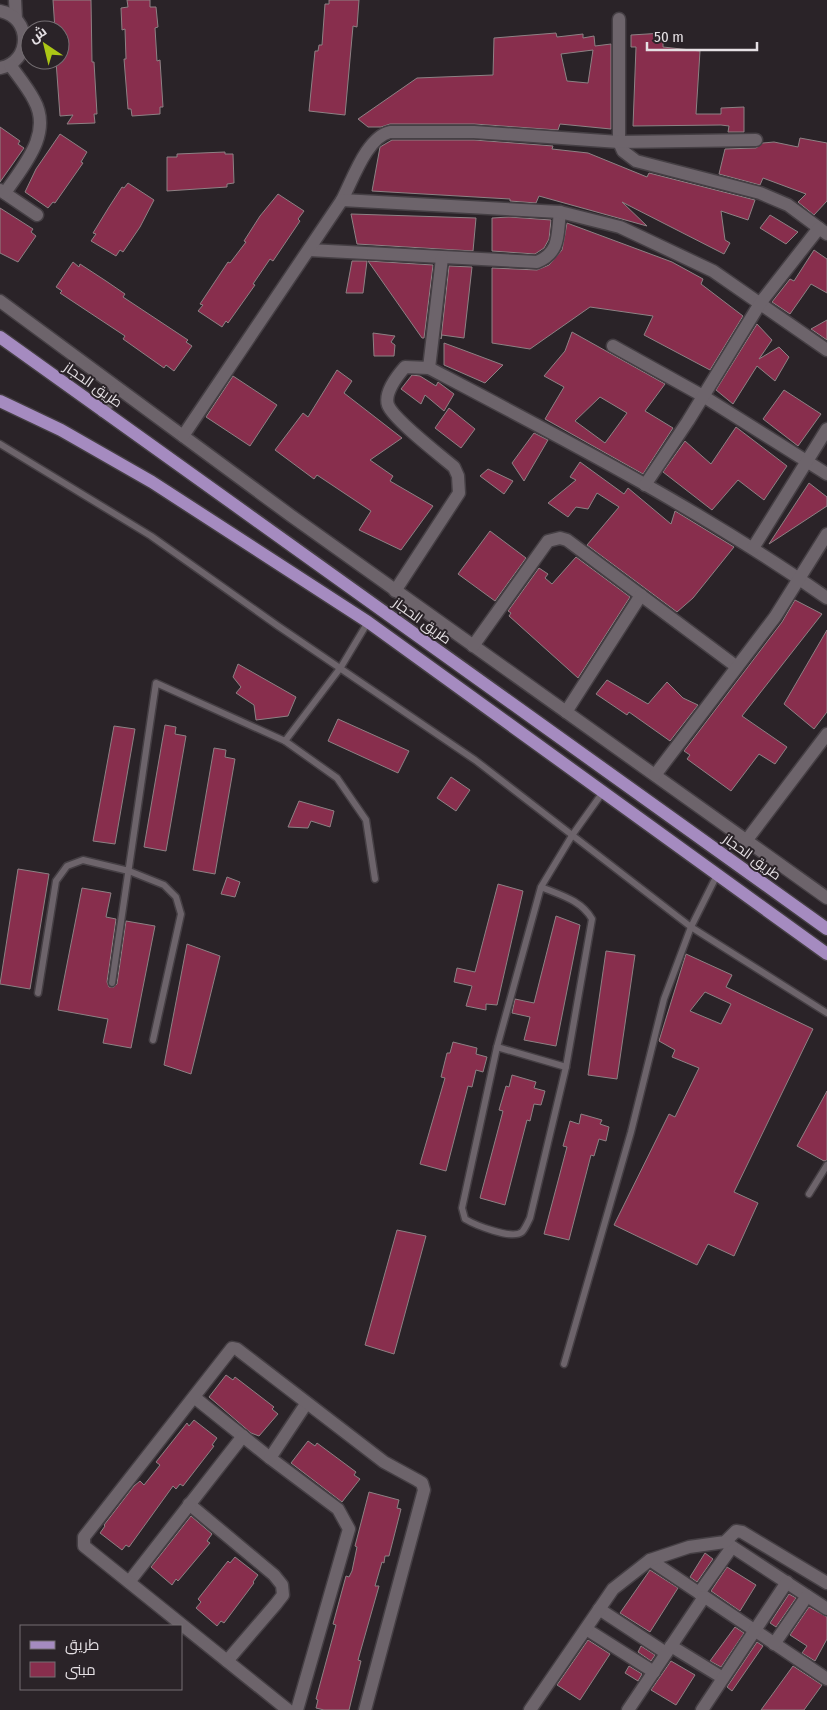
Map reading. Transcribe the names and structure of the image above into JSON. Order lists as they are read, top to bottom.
{
  "streets": {
    "main road": ["طريق الحجاز"]
  },
  "legend": ["طريق", "مبنى"],
  "scale_bar": "50 m",
  "north": "top left"
}
